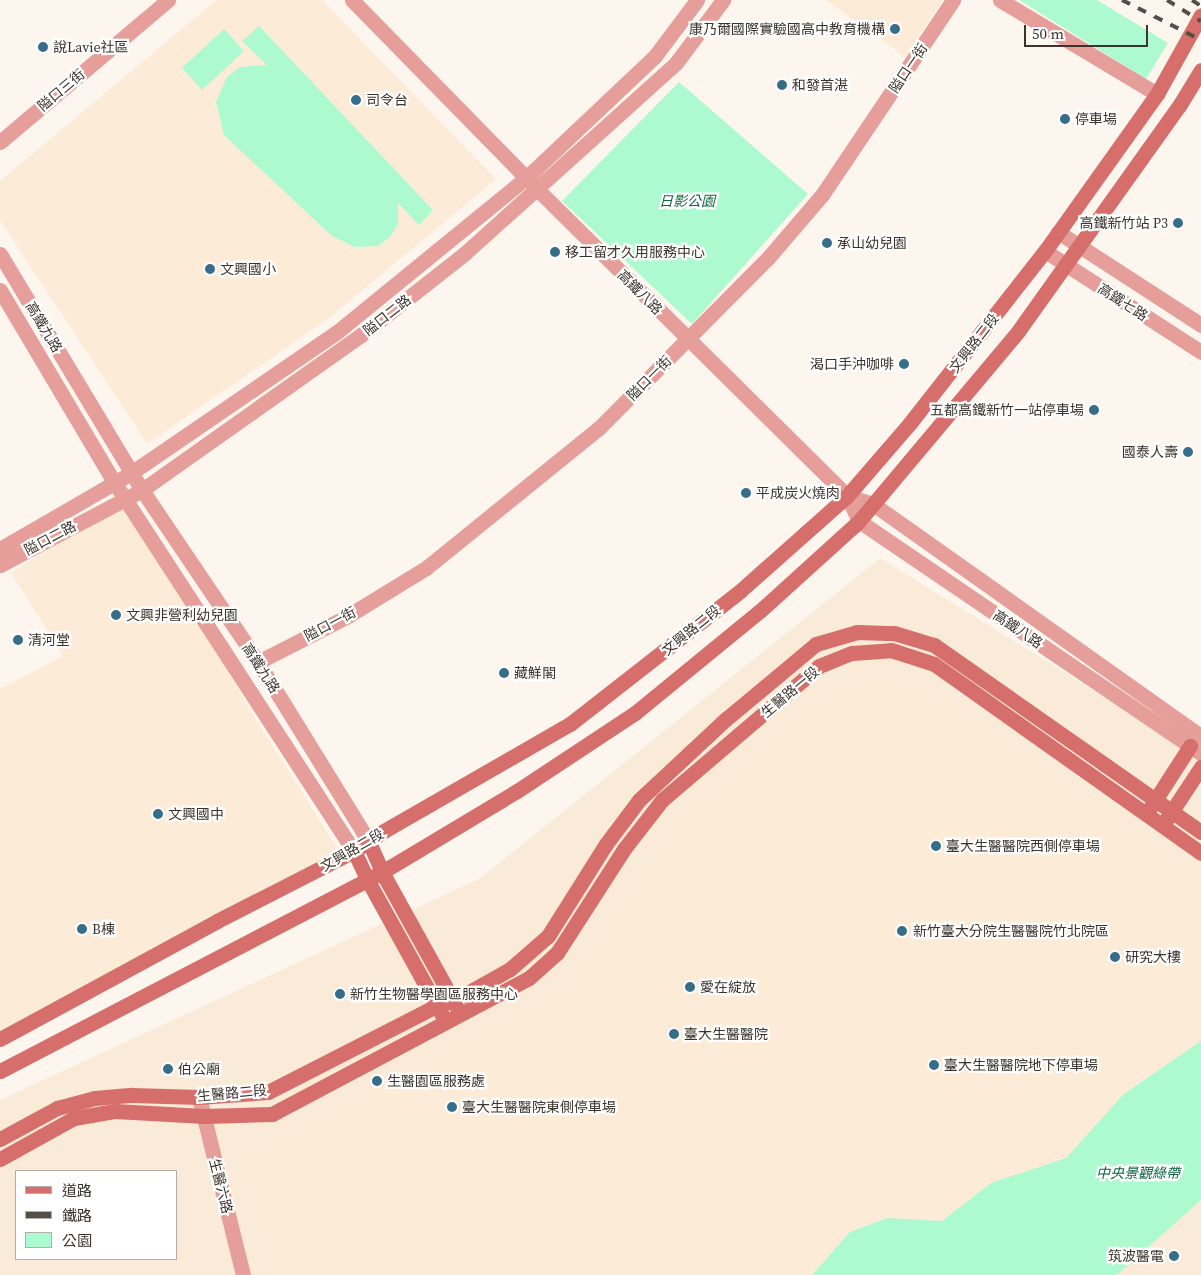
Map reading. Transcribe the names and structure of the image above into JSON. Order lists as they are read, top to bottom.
{
  "streets": {
    "street": [
      "隘口一街",
      "隘口三街",
      "高鐵八路",
      "高鐵七路",
      "隘口二路",
      "高鐵九路",
      "文興路二段",
      "生醫路一段",
      "生醫路二段",
      "生醫六路"
    ]
  },
  "crossings": [
    ["隘口一街", "高鐵八路"],
    ["隘口一街", "高鐵九路"],
    ["高鐵八路", "隘口二路"],
    ["高鐵八路", "文興路二段"],
    ["高鐵七路", "文興路二段"],
    ["隘口二路", "高鐵九路"],
    ["高鐵九路", "文興路二段"],
    ["高鐵九路", "生醫路一段"],
    ["高鐵九路", "生醫路二段"],
    ["生醫路一段", "生醫路二段"],
    ["生醫路二段", "生醫六路"]
  ],
  "parks": ["日影公園", "中央景觀綠帶"],
  "places": [
    "康乃爾國際實驗國高中教育機構",
    "說Lavie社區",
    "和發首湛",
    "司令台",
    "停車場",
    "高鐵新竹站 P3",
    "承山幼兒園",
    "移工留才久用服務中心",
    "文興國小",
    "渴口手沖咖啡",
    "五都高鐵新竹一站停車場",
    "國泰人壽",
    "平成炭火燒肉",
    "文興非營利幼兒園",
    "清河堂",
    "藏鮮閣",
    "文興國中",
    "臺大生醫醫院西側停車場",
    "B棟",
    "新竹臺大分院生醫醫院竹北院區",
    "研究大樓",
    "愛在綻放",
    "新竹生物醫學園區服務中心",
    "臺大生醫醫院",
    "臺大生醫醫院地下停車場",
    "伯公廟",
    "生醫園區服務處",
    "臺大生醫醫院東側停車場",
    "筑波醫電"
  ],
  "legend": ["道路", "鐵路", "公園"],
  "scale_bar": "50 m"
}
